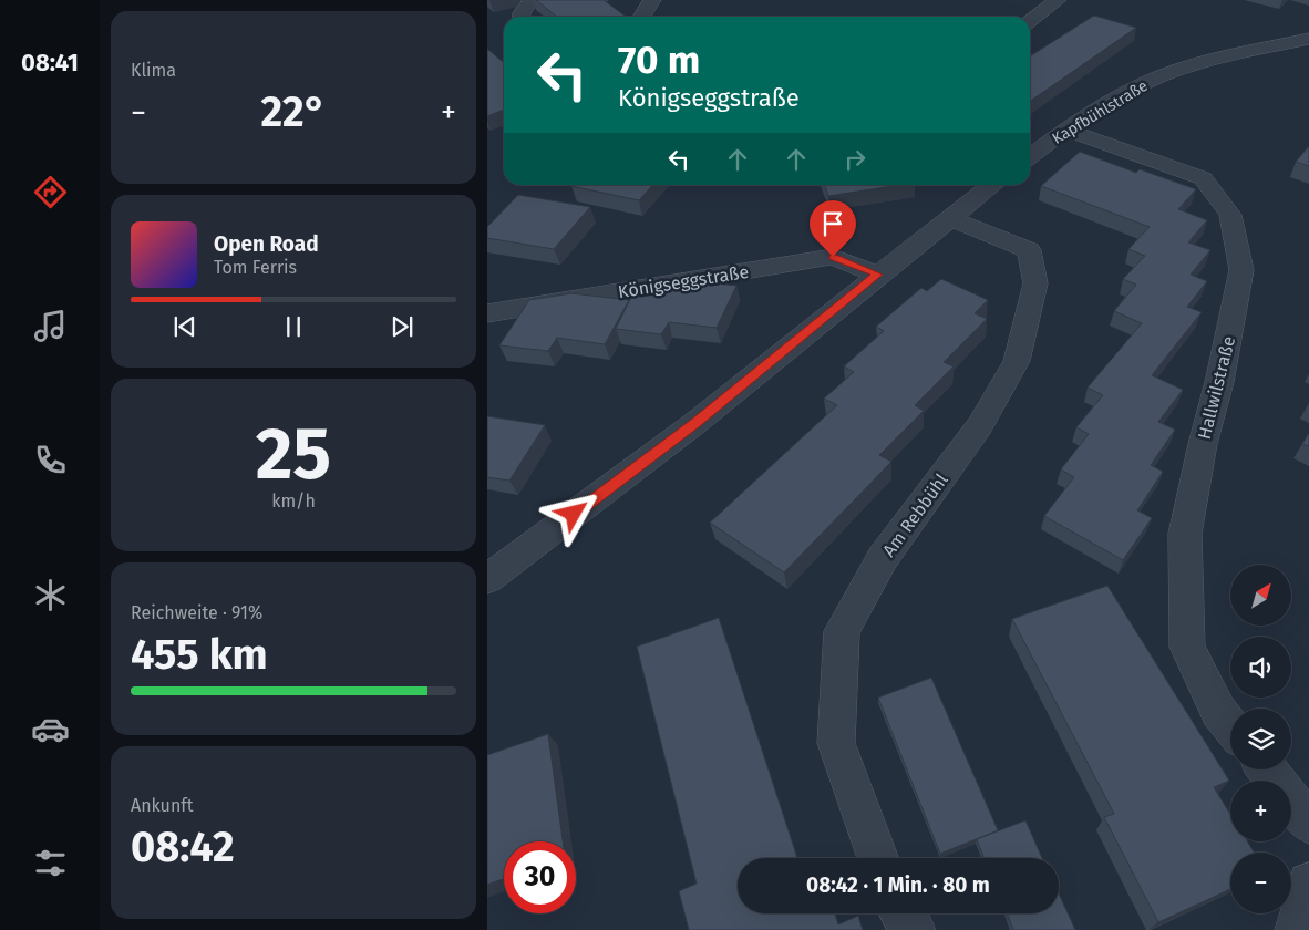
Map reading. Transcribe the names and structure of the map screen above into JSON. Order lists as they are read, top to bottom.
{
  "streets": {
    "street": [
      "Kapfbühlstraße",
      "Königseggstraße",
      "Hallwilstraße",
      "Am Rebbühl"
    ]
  },
  "crossings": [
    ["Kapfbühlstraße", "Hallwilstraße"]
  ],
  "north": "top right",
  "page": {
    "tabs": "08:41",
    "tile": [
      "Klima",
      ["25", "km/h"],
      ["Reichweite · 91%", "455 km"],
      ["Ankunft", "08:42"]
    ],
    "turn": ["70 m", "Königseggstraße"],
    "heat": ["−", "22°", "+"],
    "song": ["Open Road", "Tom Ferris"],
    "map_buttons": ["+", "−"],
    "limit": "30",
    "trip": "08:42 · 1 Min. · 80 m"
  }
}
